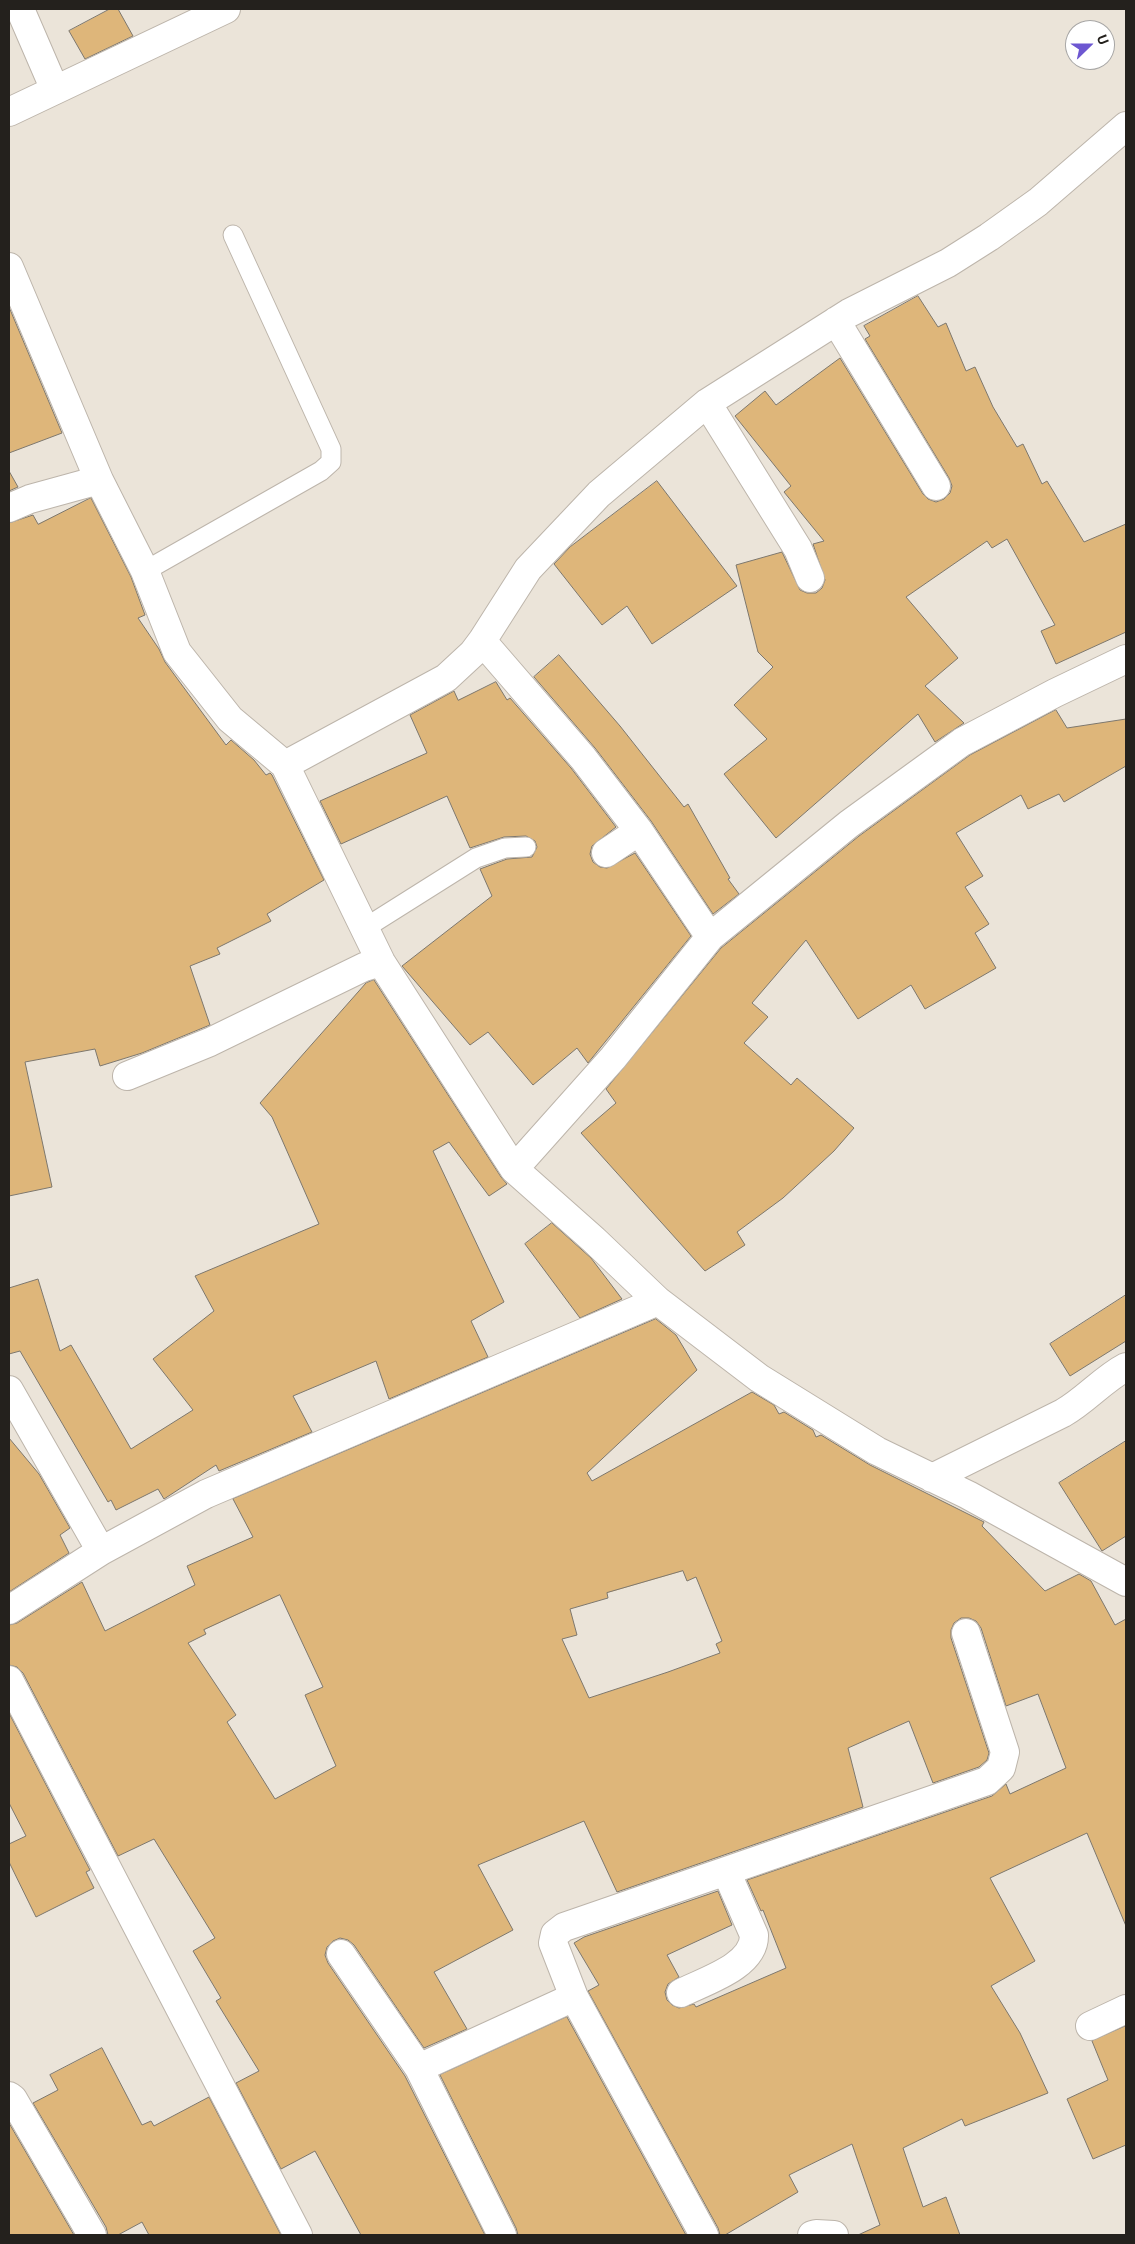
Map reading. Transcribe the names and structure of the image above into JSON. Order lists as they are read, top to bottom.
{
  "north": "right"
}
